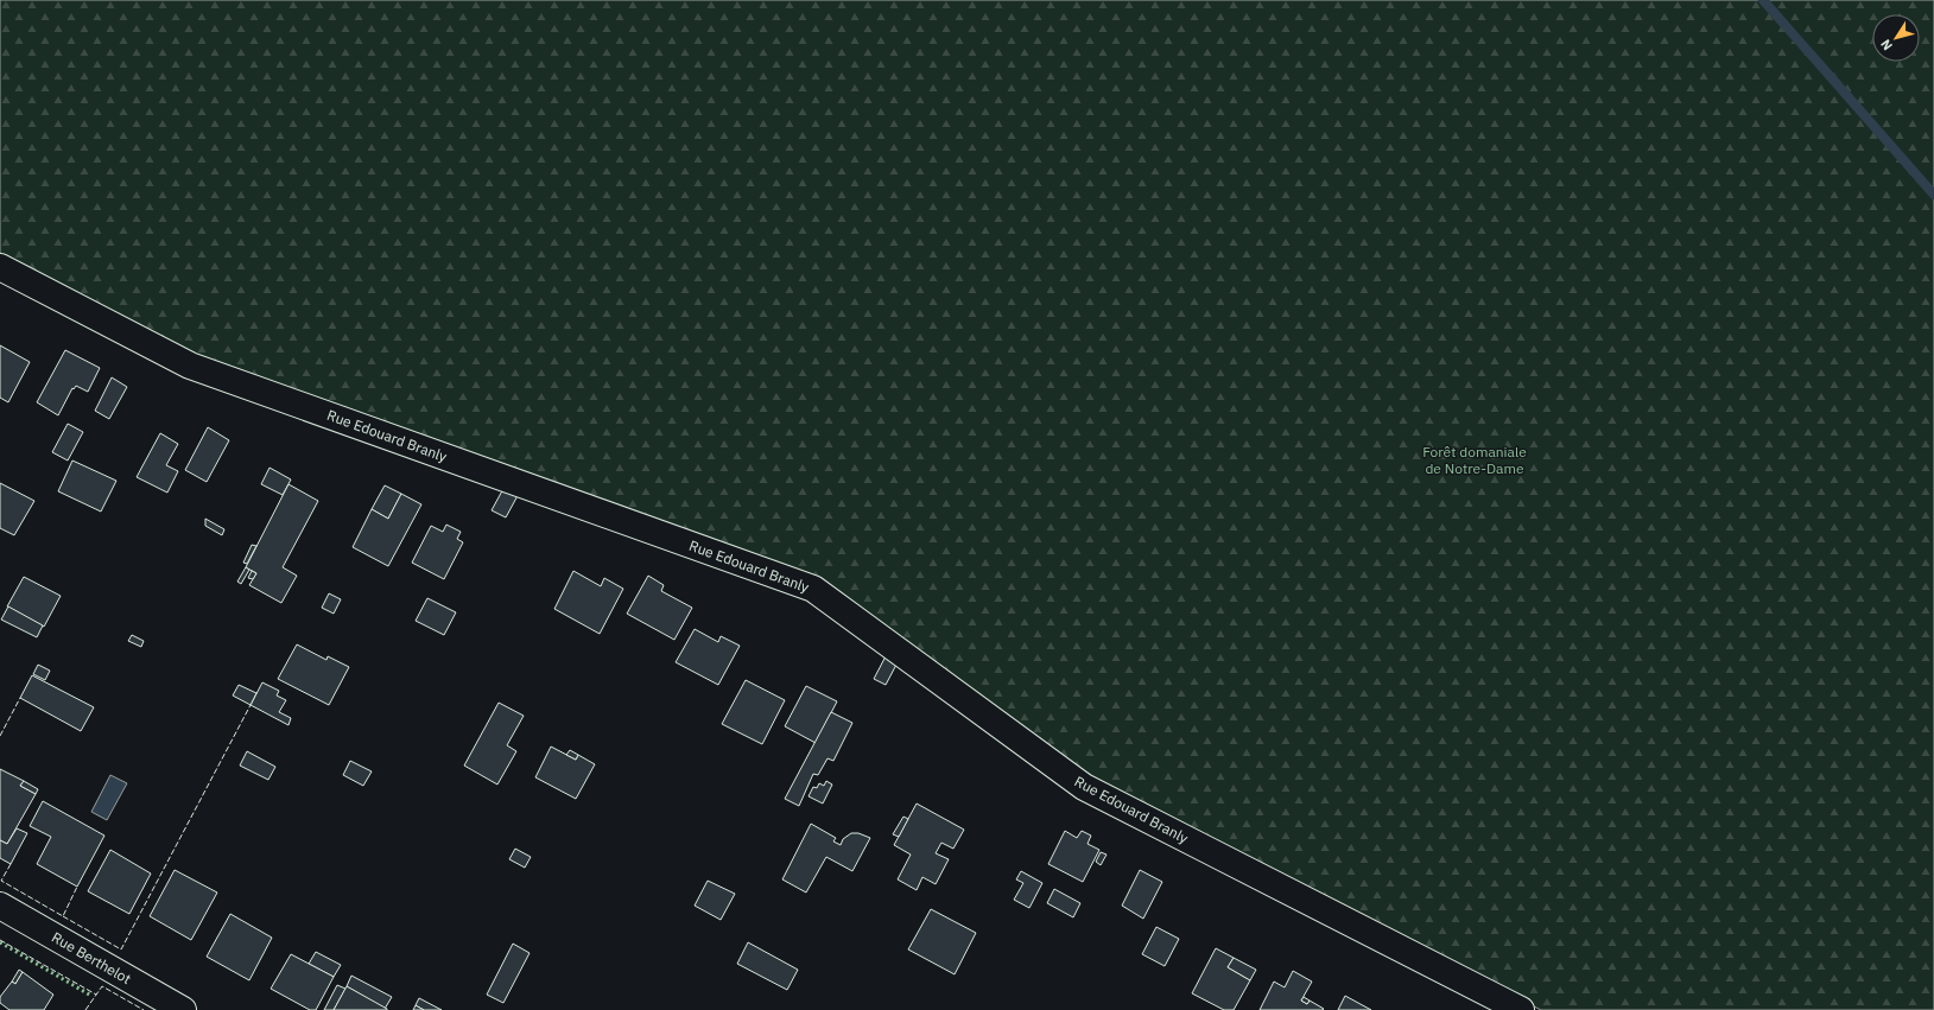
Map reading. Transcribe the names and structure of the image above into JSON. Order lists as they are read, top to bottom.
{
  "streets": {
    "street": ["Rue Edouard Branly", "Rue Berthelot"]
  },
  "parks": ["Forêt domaniale de Notre-Dame"],
  "north": "bottom left"
}
